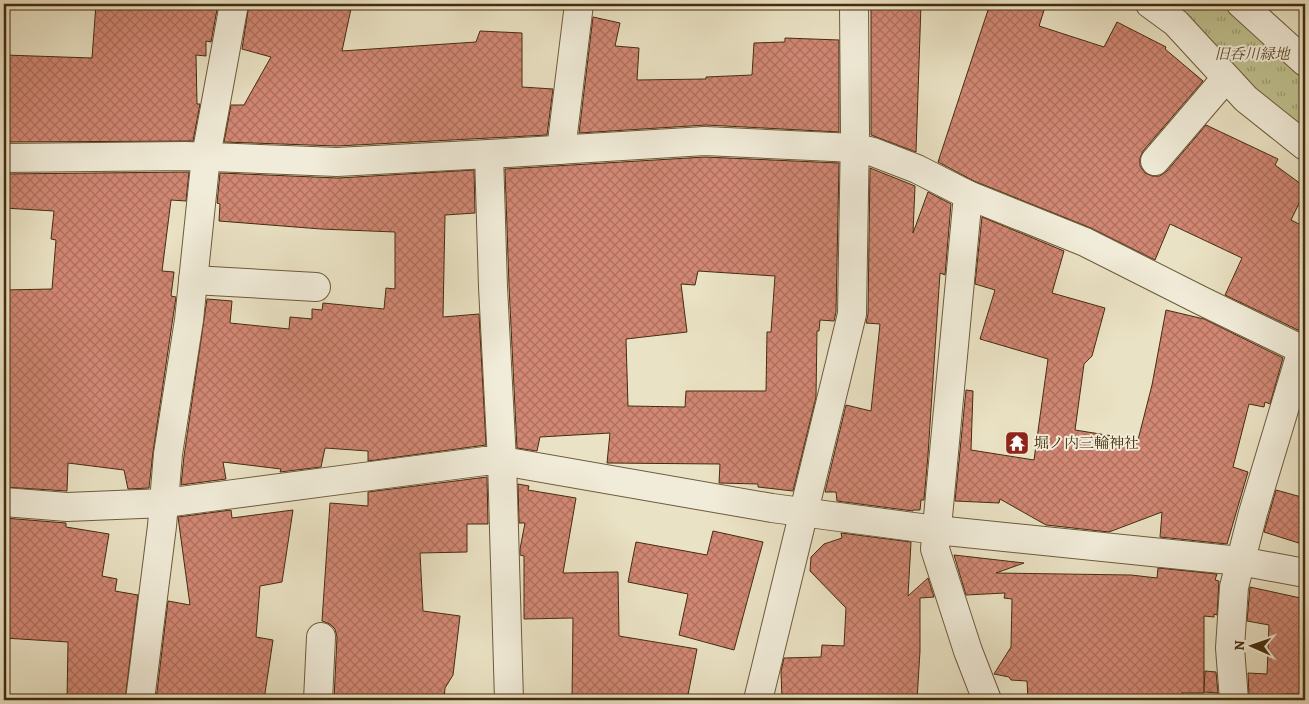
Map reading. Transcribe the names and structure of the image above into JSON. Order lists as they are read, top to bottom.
{
  "parks": ["旧呑川緑地"],
  "places": {
    "temple": ["堀ノ内三輪神社"]
  },
  "north": "left"
}
